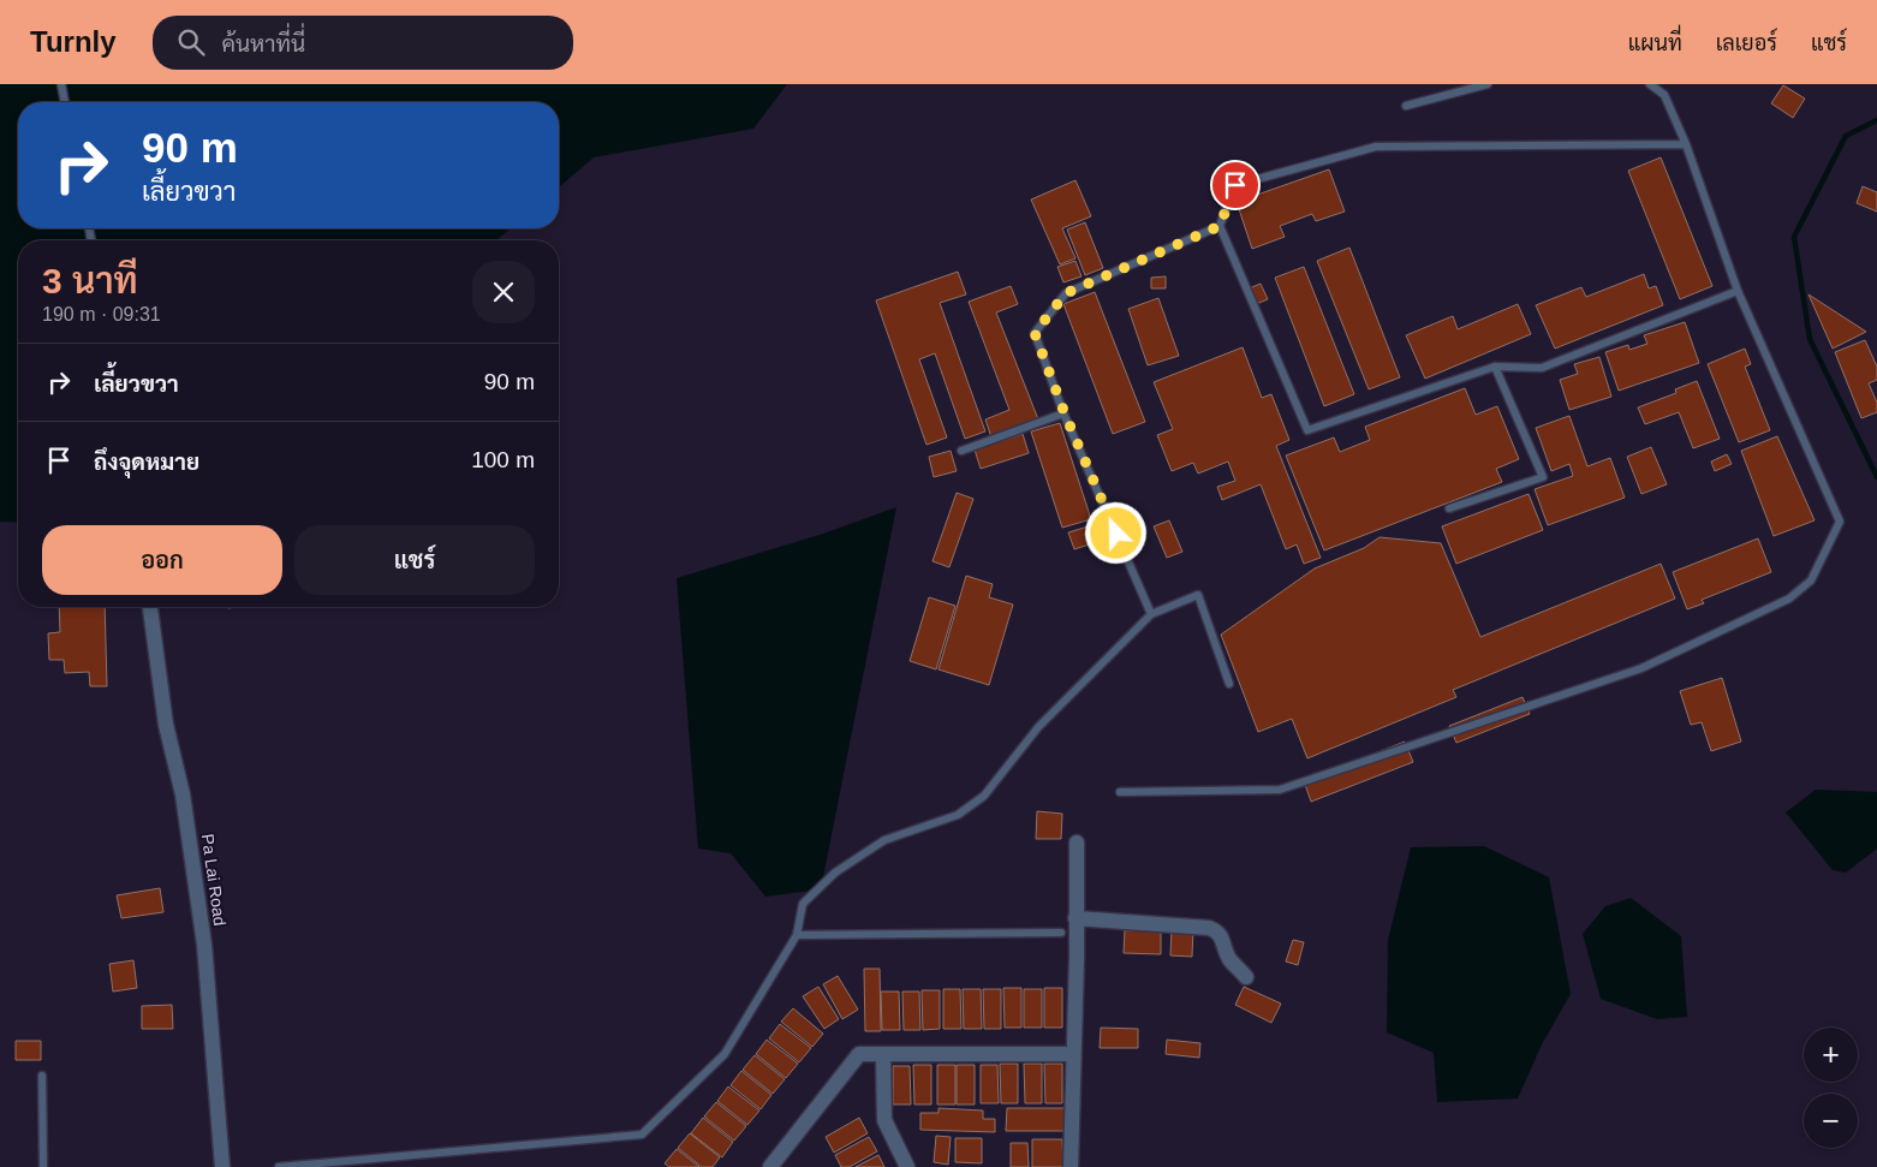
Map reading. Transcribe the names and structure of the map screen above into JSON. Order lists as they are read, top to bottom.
{
  "streets": {
    "street": ["Pa Lai Road"]
  },
  "page": {
    "header": "Turnly",
    "search": "ค้นหาที่นี่",
    "nav": ["แผนที่", "เลเยอร์", "แชร์"],
    "turn": ["90 m", "เลี้ยวขวา"],
    "heading": ["3 นาที", "190 m · 09:31"],
    "list": [
      {
        "name": "เลี้ยวขวา",
        "value": "90 m"
      },
      {
        "name": "ถึงจุดหมาย",
        "value": "100 m"
      }
    ],
    "buttons": ["ออก", "แชร์"],
    "map_buttons": ["+", "−"]
  }
}
